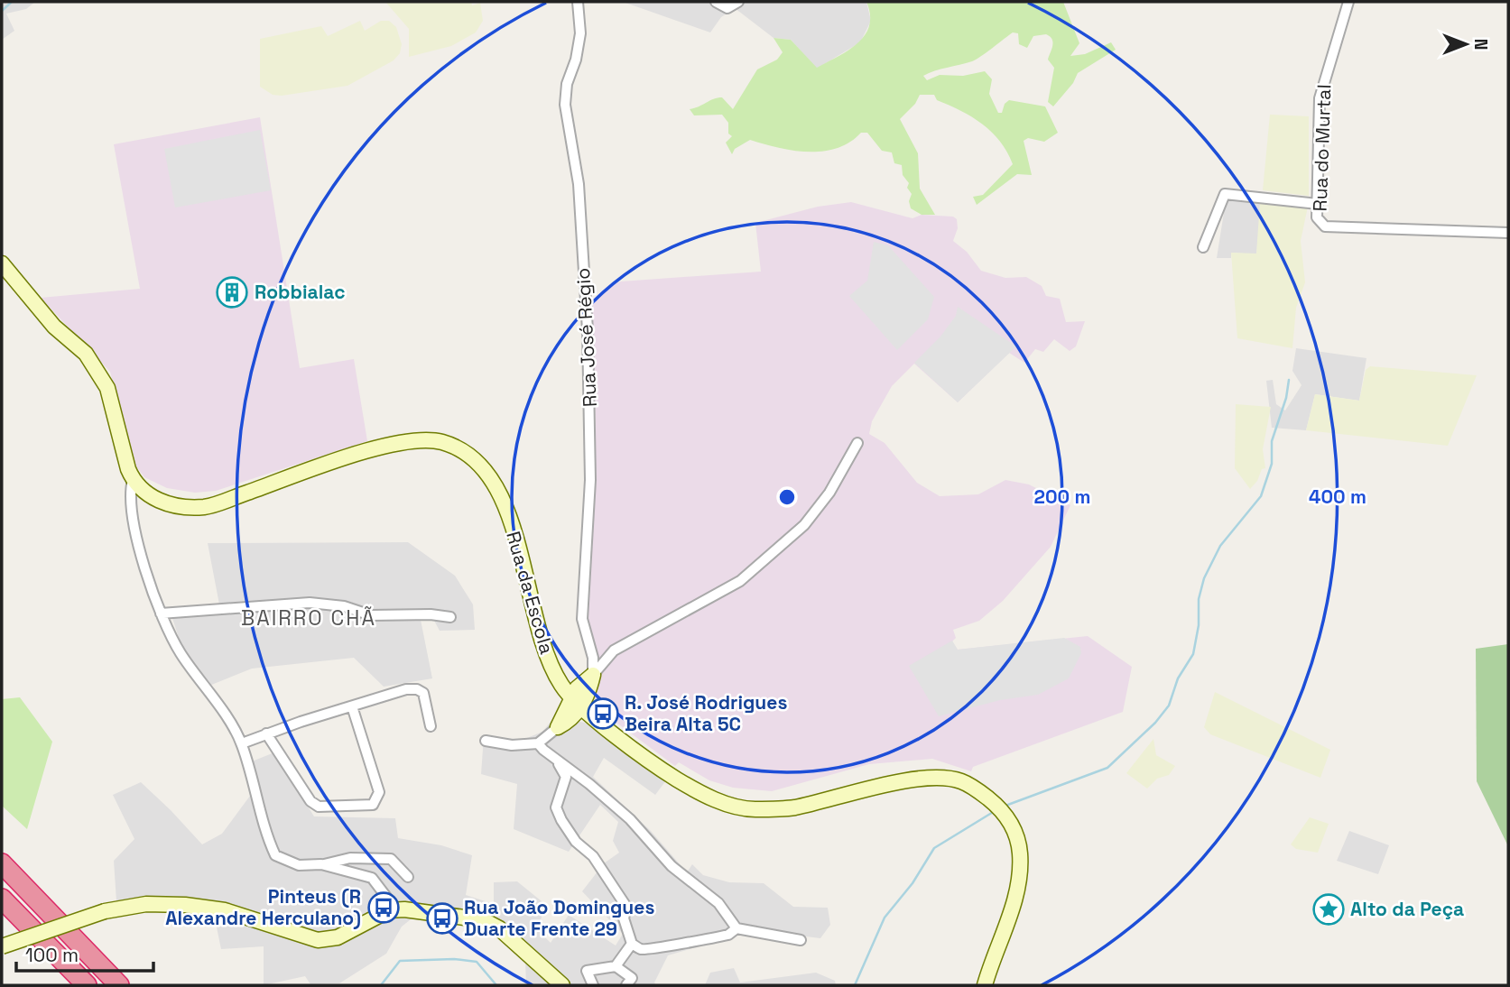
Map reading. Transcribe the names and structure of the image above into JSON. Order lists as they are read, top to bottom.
{
  "streets": {
    "street": ["Rua do Murtal", "Rua José Régio", "Rua da Escola"]
  },
  "districts": ["BAIRRO CHÃ"],
  "places": {
    "building": ["Robbialac"],
    "bus stop": ["R. José Rodrigues Beira Alta 5C", "Pinteus (R Alexandre Herculano)", "Rua João Domingues Duarte Frente 29"],
    "place": ["Alto da Peça"]
  },
  "scale_bar": "100 m",
  "north": "right",
  "rings": ["200 m", "400 m"]
}
